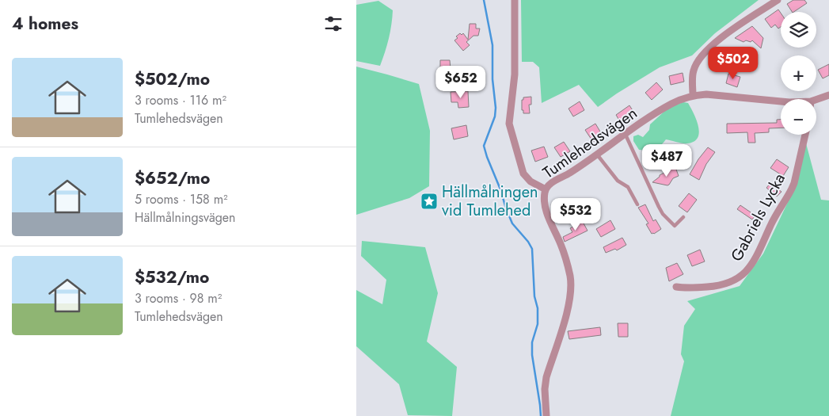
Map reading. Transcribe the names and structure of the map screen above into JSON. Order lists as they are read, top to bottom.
{
  "streets": {
    "street": ["Tumlehedsvägen", "Gabriels Lycka"]
  },
  "places": {
    "place": ["Hällmålningen vid Tumlehed"]
  },
  "page": {
    "heading": "4 homes",
    "map_buttons": ["+", "−"],
    "price": [
      "$502",
      "$652",
      "$487",
      "$532"
    ],
    "list": [
      {
        "name": "$502/mo",
        "note": "3 rooms · 116 m² · Tumlehedsvägen"
      },
      {
        "name": "$652/mo",
        "note": "5 rooms · 158 m² · Hällmålningsvägen"
      },
      {
        "name": "$532/mo",
        "note": "3 rooms · 98 m² · Tumlehedsvägen"
      }
    ]
  }
}
